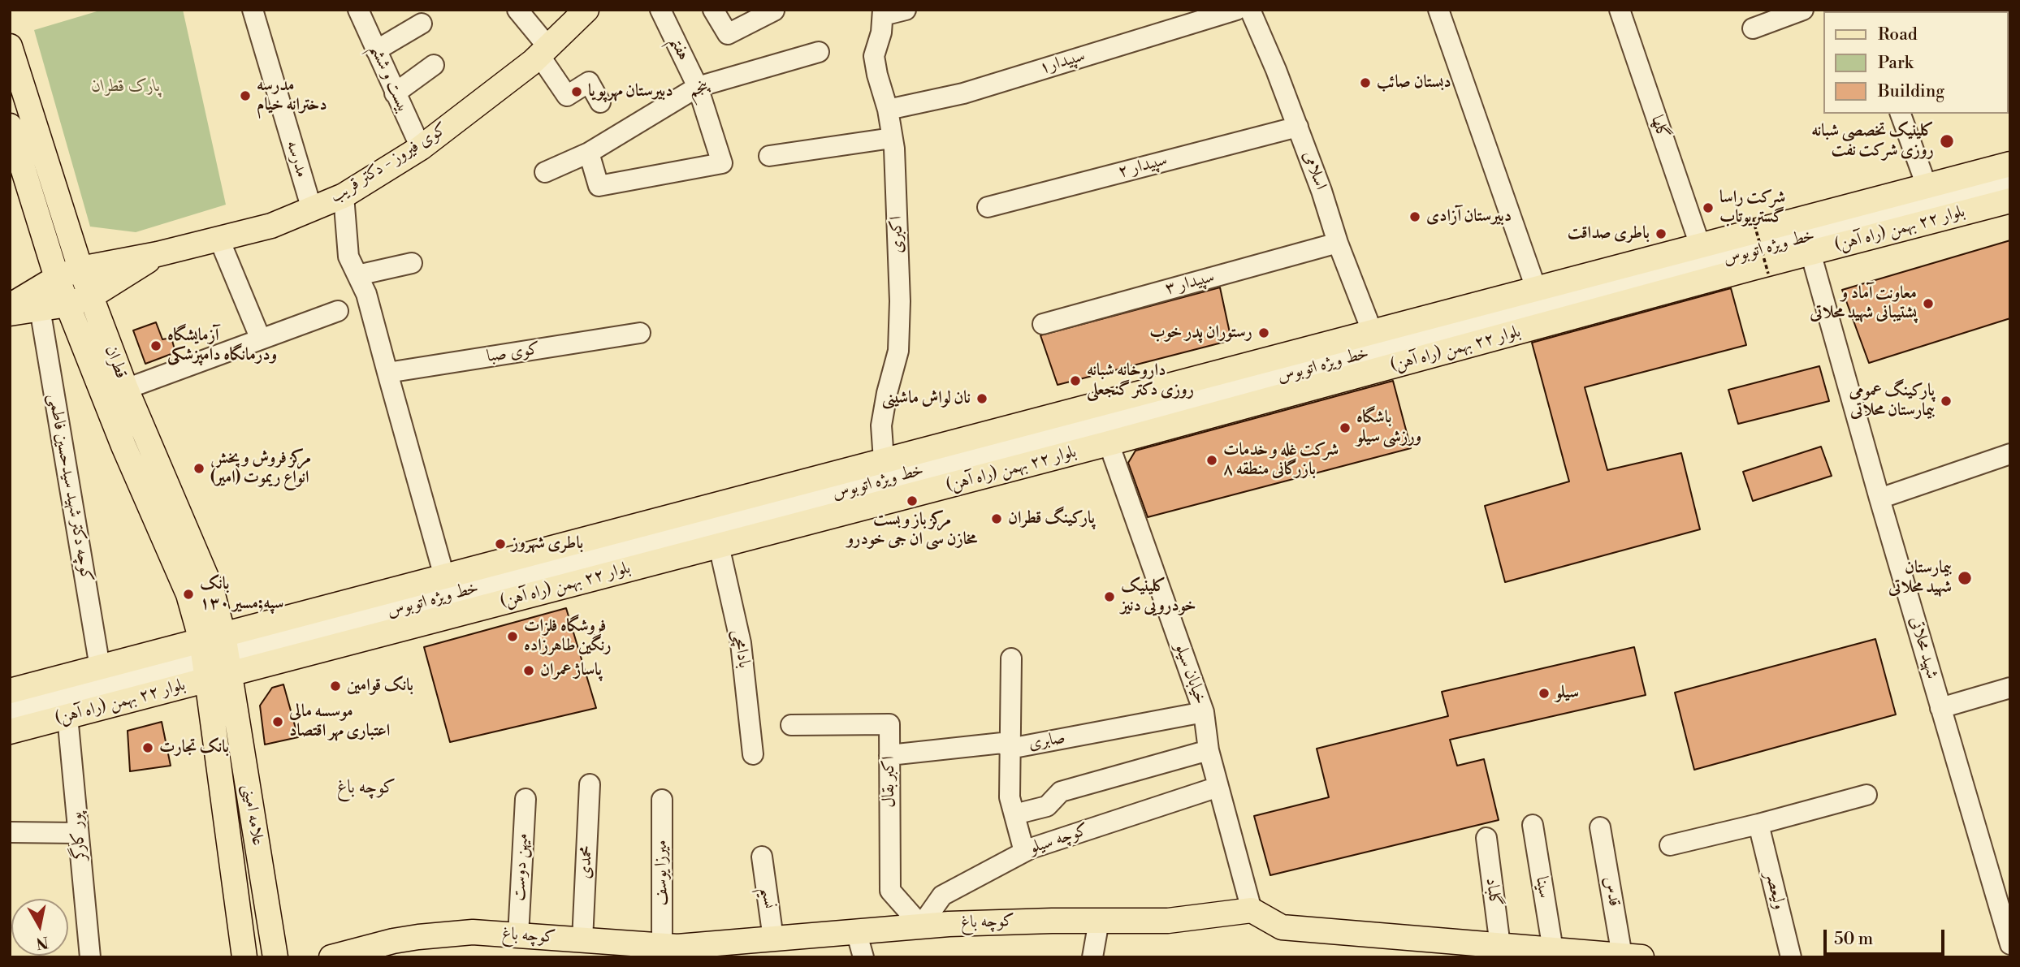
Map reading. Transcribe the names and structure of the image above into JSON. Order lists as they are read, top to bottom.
{
  "streets": {
    "main road": [
      "کوی فیروز - دکتر قریب",
      "بلوار ۲۲ بهمن (راه آهن)",
      "قطران",
      "علامه امینی",
      "کوچه باغ"
    ],
    "street": [
      "هفتم",
      "سپیدار۱",
      "بیست و ششم",
      "پنجم",
      "گلها",
      "مدرسه",
      "سپیدار ۲",
      "اسلامی",
      "اکبری",
      "خط ویژه اتوبوس",
      "سپیدار ۳",
      "کوی صبا",
      "کوچه دکتر شهید سیدحسین فاطمی",
      "شهید محلاتی",
      "بادامچی",
      "خیابان سیلو",
      "صابری",
      "اکبر بقال",
      "پور کارگر",
      "کوچه سیلو",
      "محمدی",
      "میهن دوست",
      "میرزا یوسف",
      "سینا",
      "ولیعصر",
      "قدس",
      "گلباد",
      "نسیم"
    ]
  },
  "crossings": [
    ["هفتم", "پنجم"],
    ["سپیدار۱", "اکبری"],
    ["بیست و ششم", "کوی فیروز - دکتر قریب"],
    ["گلها", "بلوار ۲۲ بهمن (راه آهن)"],
    ["مدرسه", "کوی فیروز - دکتر قریب"],
    ["کوی فیروز - دکتر قریب", "قطران"],
    ["سپیدار ۲", "اسلامی"],
    ["اسلامی", "بلوار ۲۲ بهمن (راه آهن)"],
    ["اسلامی", "سپیدار ۳"],
    ["بلوار ۲۲ بهمن (راه آهن)", "اکبری"],
    ["بلوار ۲۲ بهمن (راه آهن)", "خط ویژه اتوبوس"],
    ["بلوار ۲۲ بهمن (راه آهن)", "قطران"],
    ["بلوار ۲۲ بهمن (راه آهن)", "کوچه دکتر شهید سیدحسین فاطمی"],
    ["بلوار ۲۲ بهمن (راه آهن)", "شهید محلاتی"],
    ["بلوار ۲۲ بهمن (راه آهن)", "بادامچی"],
    ["بلوار ۲۲ بهمن (راه آهن)", "خیابان سیلو"],
    ["بلوار ۲۲ بهمن (راه آهن)", "علامه امینی"],
    ["بلوار ۲۲ بهمن (راه آهن)", "پور کارگر"],
    ["خط ویژه اتوبوس", "قطران"],
    ["خط ویژه اتوبوس", "خیابان سیلو"],
    ["خط ویژه اتوبوس", "علامه امینی"],
    ["قطران", "علامه امینی"],
    ["خیابان سیلو", "صابری"],
    ["خیابان سیلو", "کوچه سیلو"],
    ["خیابان سیلو", "کوچه باغ"],
    ["صابری", "اکبر بقال"],
    ["اکبر بقال", "کوچه سیلو"],
    ["اکبر بقال", "کوچه باغ"],
    ["کوچه سیلو", "کوچه باغ"],
    ["محمدی", "کوچه باغ"],
    ["میهن دوست", "کوچه باغ"],
    ["میرزا یوسف", "کوچه باغ"],
    ["نسیم", "کوچه باغ"]
  ],
  "districts": ["کوچه باغ"],
  "parks": ["پارک قطران"],
  "places": [
    "دبستان صائب",
    "دبیرستان مهرپویا",
    "مدرسه دخترانه خیام",
    "کلینیک تخصصی شبانه روزی شرکت نفت",
    "شرکت راسا گستر یوتاب",
    "دبیرستان آزادی",
    "باطری صداقت",
    "معاونت آماد و پشتیبانی شهید محلاتی",
    "رستوران پدر خوب",
    "آزمایشگاه ودرمانگاه دامپزشکی",
    "داروخانه شبانه روزی دکتر گنجعلی",
    "نان لواش ماشینی",
    "پارکینگ عمومی بیمارستان محلاتی",
    "باشگاه ورزشی سیلو",
    "شرکت غله و خدمات بازرگانی منطقه ۸",
    "مرکز فروش و پخش انواع ریموت (امیر)",
    "مرکز باز و بست مخازن سی ان جی خودرو",
    "پارکینگ قطران",
    "باطری شهروز",
    "بیمارستان شهید محلاتی",
    "بانک سپه;مسیر ۱۳۰",
    "کلینیک خودرویی دنیز",
    "فروشگاه فلزات رنگین طاهرزاده",
    "پاساژ عمران",
    "بانک قوامین",
    "سیلو",
    "موسسه مالی اعتباری مهر اقتصاد",
    "بانک تجارت"
  ],
  "legend": ["Road", "Park", "Building"],
  "scale_bar": "50 m",
  "north": "bottom"
}
